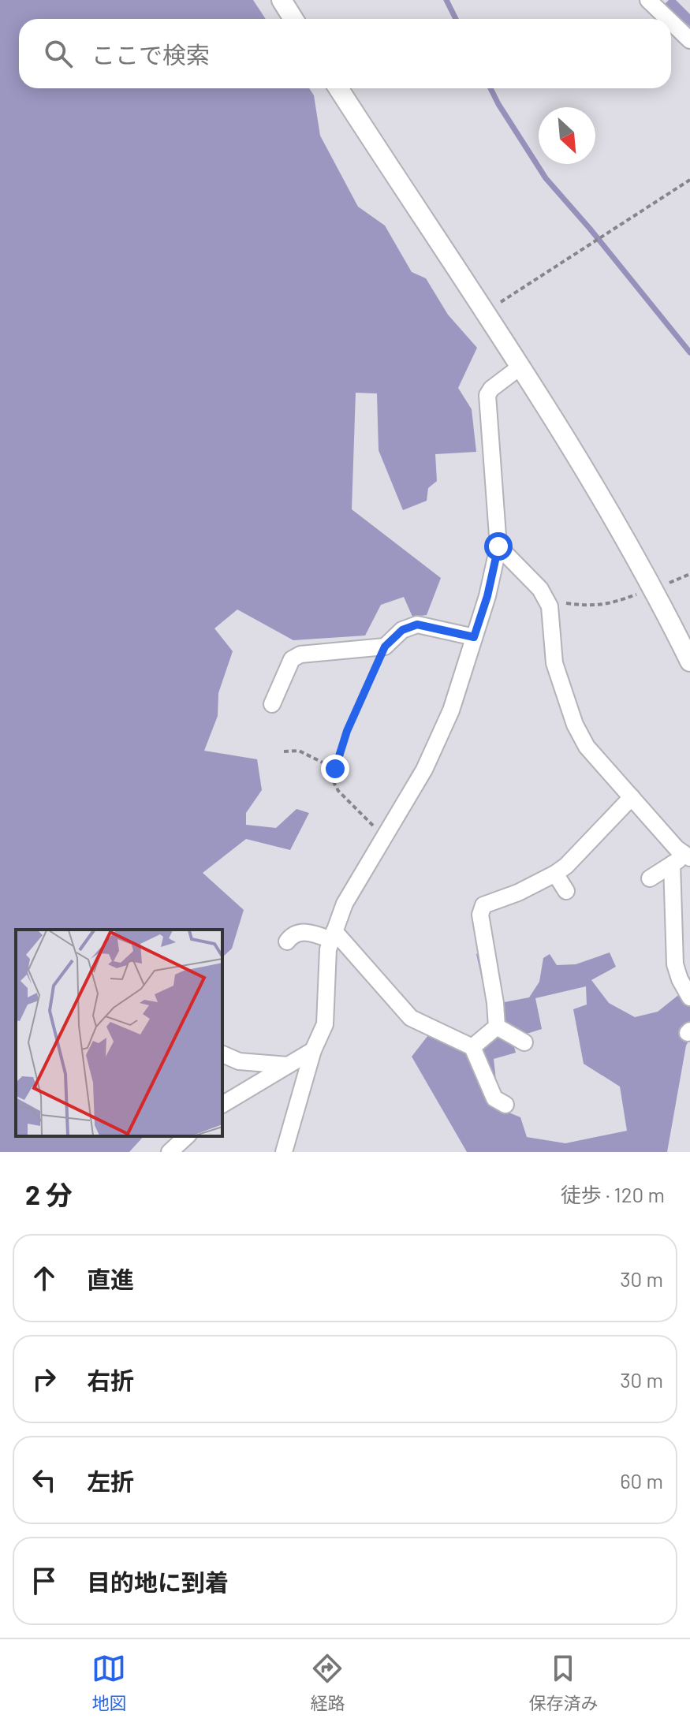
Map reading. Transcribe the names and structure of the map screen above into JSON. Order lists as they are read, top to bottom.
{
  "north": "bottom right",
  "page": {
    "search": "ここで検索",
    "heading": ["2 分", "徒歩 · 120 m"],
    "list": [
      ["直進", "30 m"],
      ["右折", "30 m"],
      ["左折", "60 m"],
      "目的地に到着"
    ],
    "nav": ["地図", "経路", "保存済み"]
  }
}
